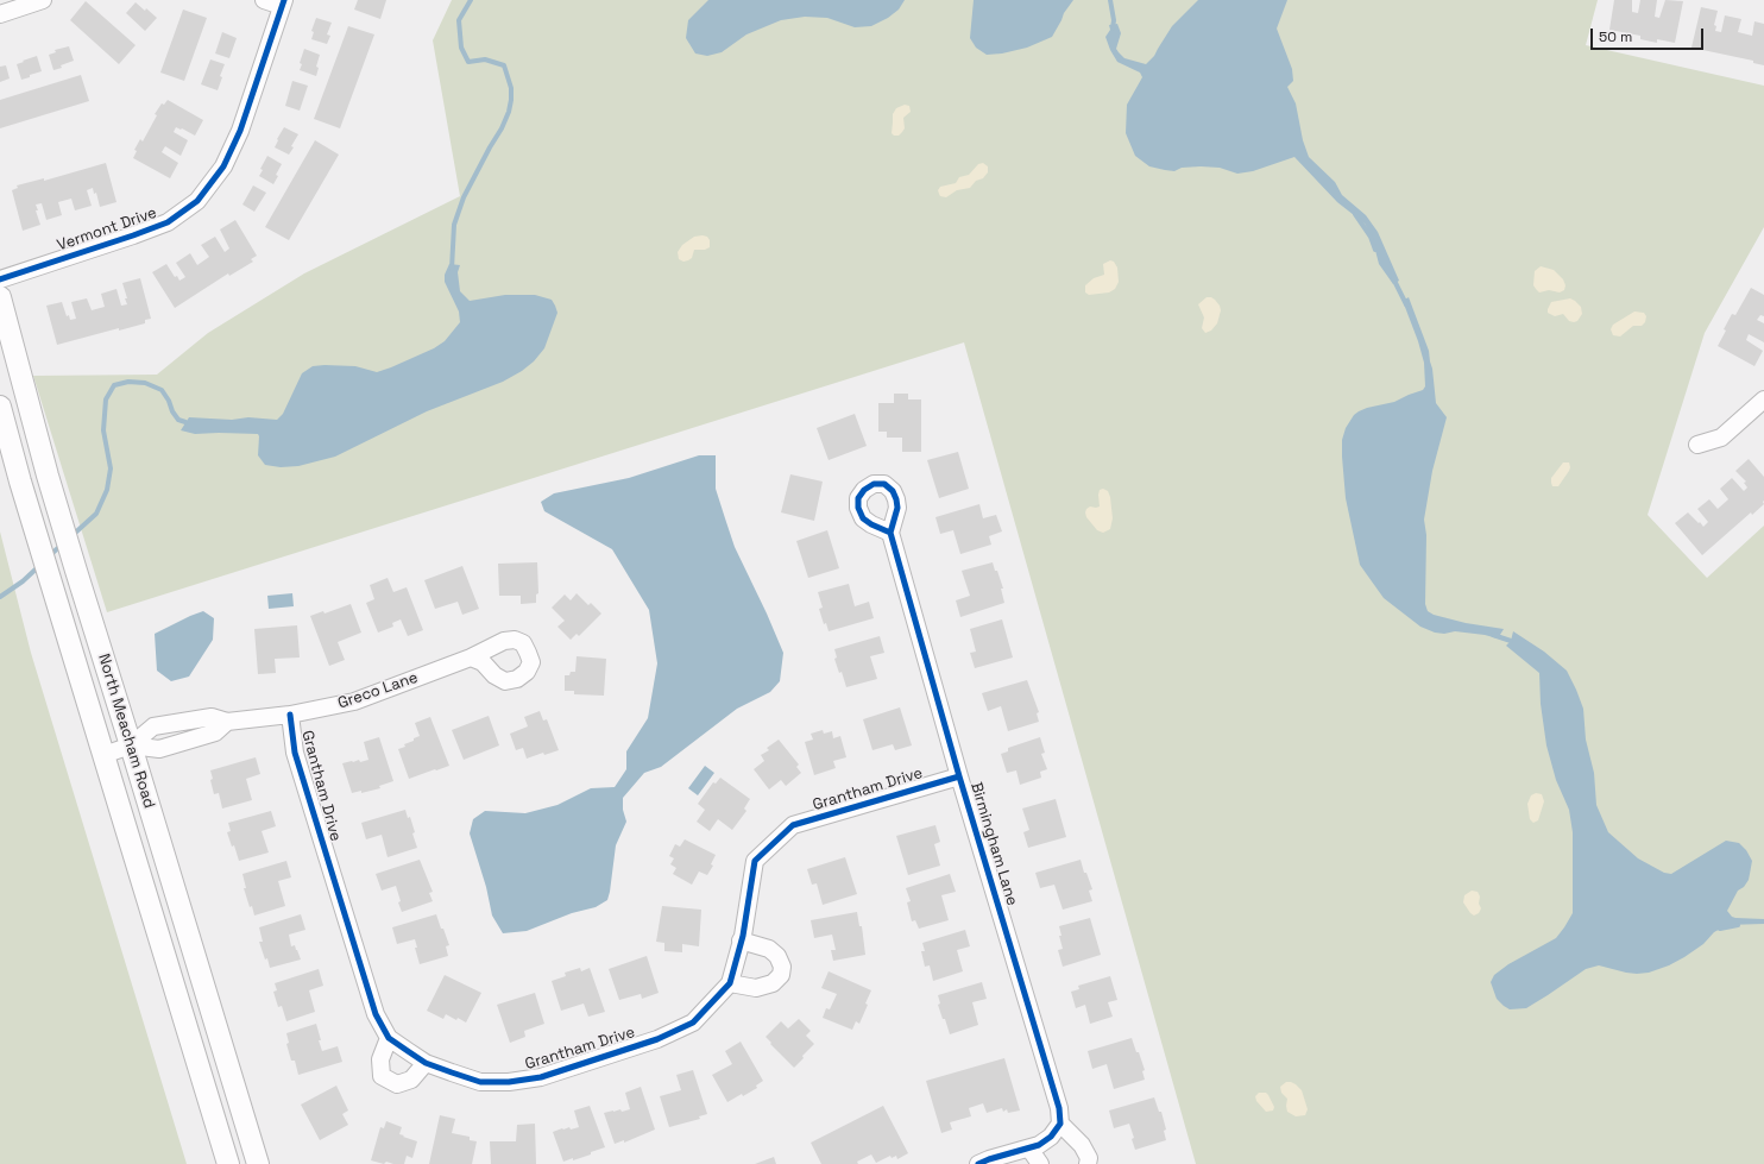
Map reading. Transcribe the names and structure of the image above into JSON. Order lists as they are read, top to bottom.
{
  "streets": {
    "main road": ["North Meacham Road"],
    "street": [
      "Vermont Drive",
      "Greco Lane",
      "Grantham Drive",
      "Birmingham Lane"
    ]
  },
  "crossings": [
    ["Greco Lane", "North Meacham Road"],
    ["Greco Lane", "Grantham Drive"],
    ["Grantham Drive", "Birmingham Lane"]
  ],
  "scale_bar": "50 m"
}
